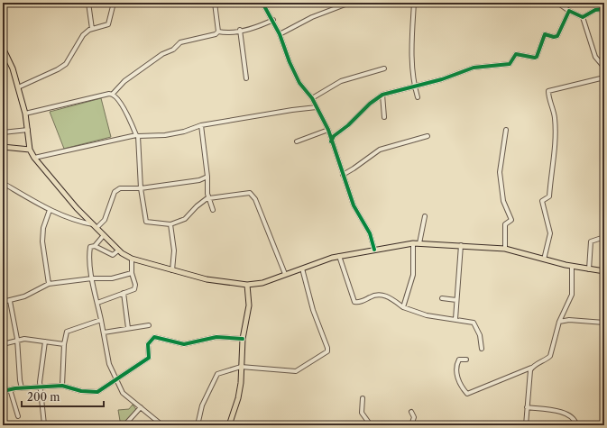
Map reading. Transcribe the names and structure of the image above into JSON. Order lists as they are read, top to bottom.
{
  "scale_bar": "200 m"
}
